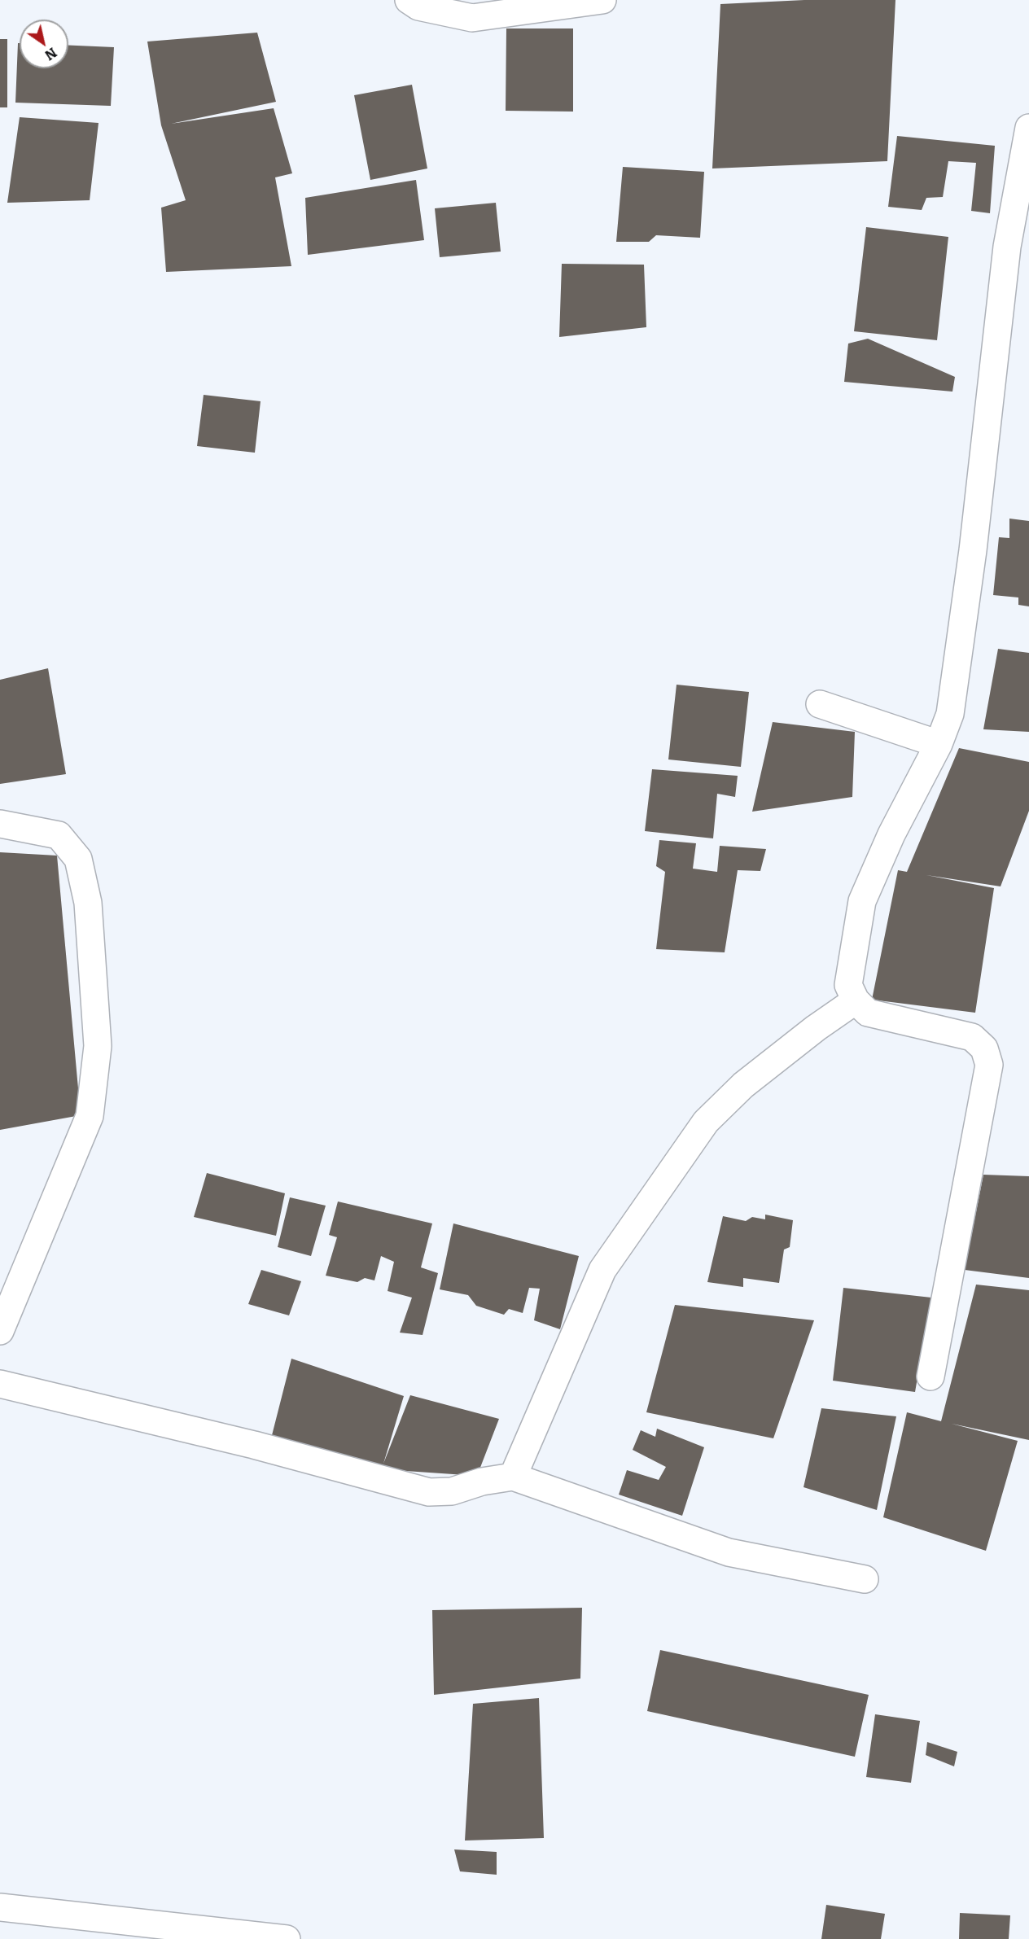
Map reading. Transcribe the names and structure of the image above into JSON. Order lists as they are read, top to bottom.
{
  "north": "bottom right"
}
